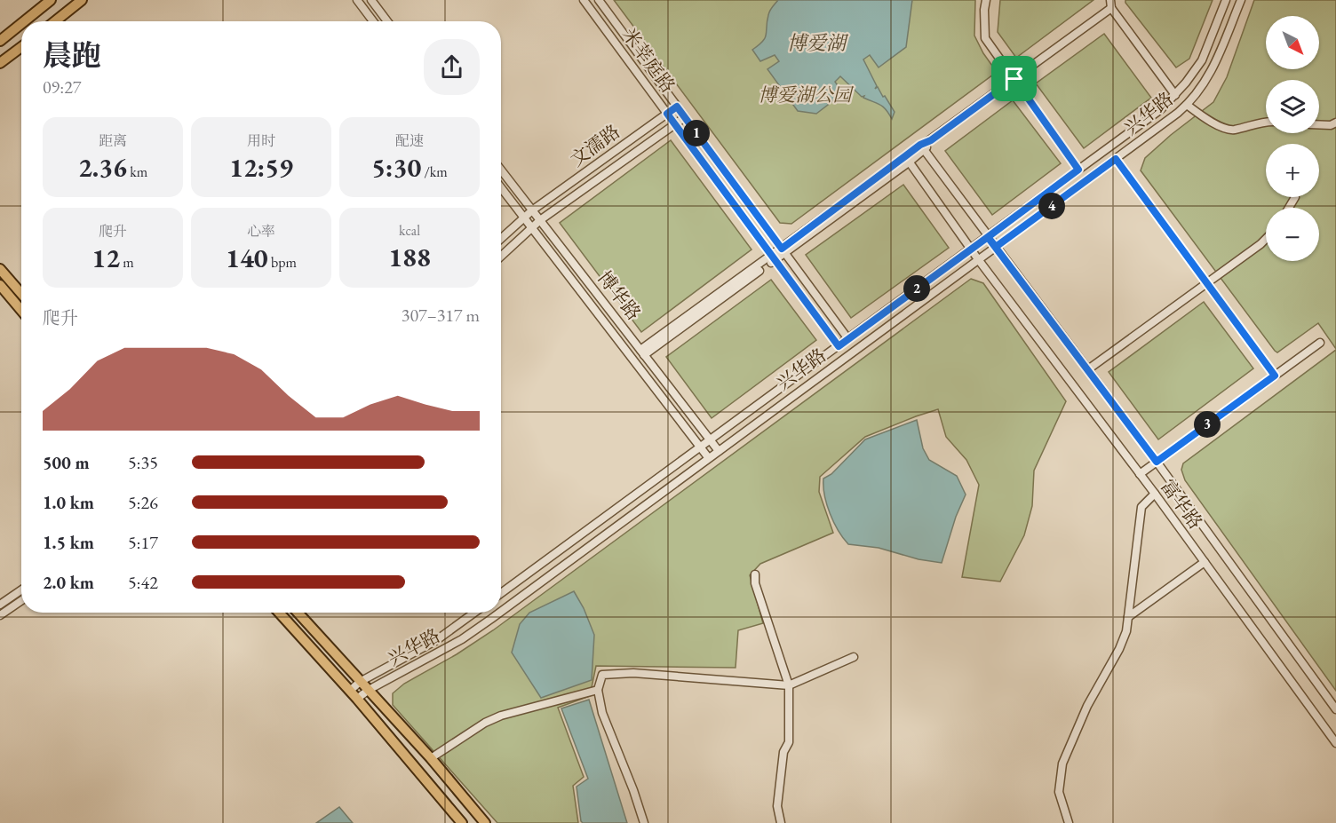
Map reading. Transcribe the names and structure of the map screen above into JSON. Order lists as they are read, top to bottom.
{
  "streets": {
    "street": [
      "米莘庭路",
      "兴华路",
      "文濡路",
      "博华路",
      "富华路"
    ]
  },
  "crossings": [
    ["米莘庭路", "兴华路"],
    ["米莘庭路", "文濡路"],
    ["兴华路", "博华路"],
    ["兴华路", "富华路"],
    ["文濡路", "博华路"]
  ],
  "water": ["博爱湖"],
  "parks": ["博爱湖公园"],
  "north": "bottom right",
  "page": {
    "map_buttons": ["+", "−"],
    "heading": ["晨跑", "09:27"],
    "stats": [
      ["距离", "2.36 km"],
      ["用时", "12:59"],
      ["配速", "5:30 /km"],
      ["爬升", "12 m"],
      ["心率", "140 bpm"],
      ["kcal", "188"]
    ],
    "pins": [
      "1",
      "4",
      "2",
      "3"
    ],
    "chart": ["爬升", "307–317 m"],
    "list": [
      {
        "name": "500 m",
        "note": "5:35"
      },
      {
        "name": "1.0 km",
        "note": "5:26"
      },
      {
        "name": "1.5 km",
        "note": "5:17"
      },
      {
        "name": "2.0 km",
        "note": "5:42"
      }
    ]
  }
}
